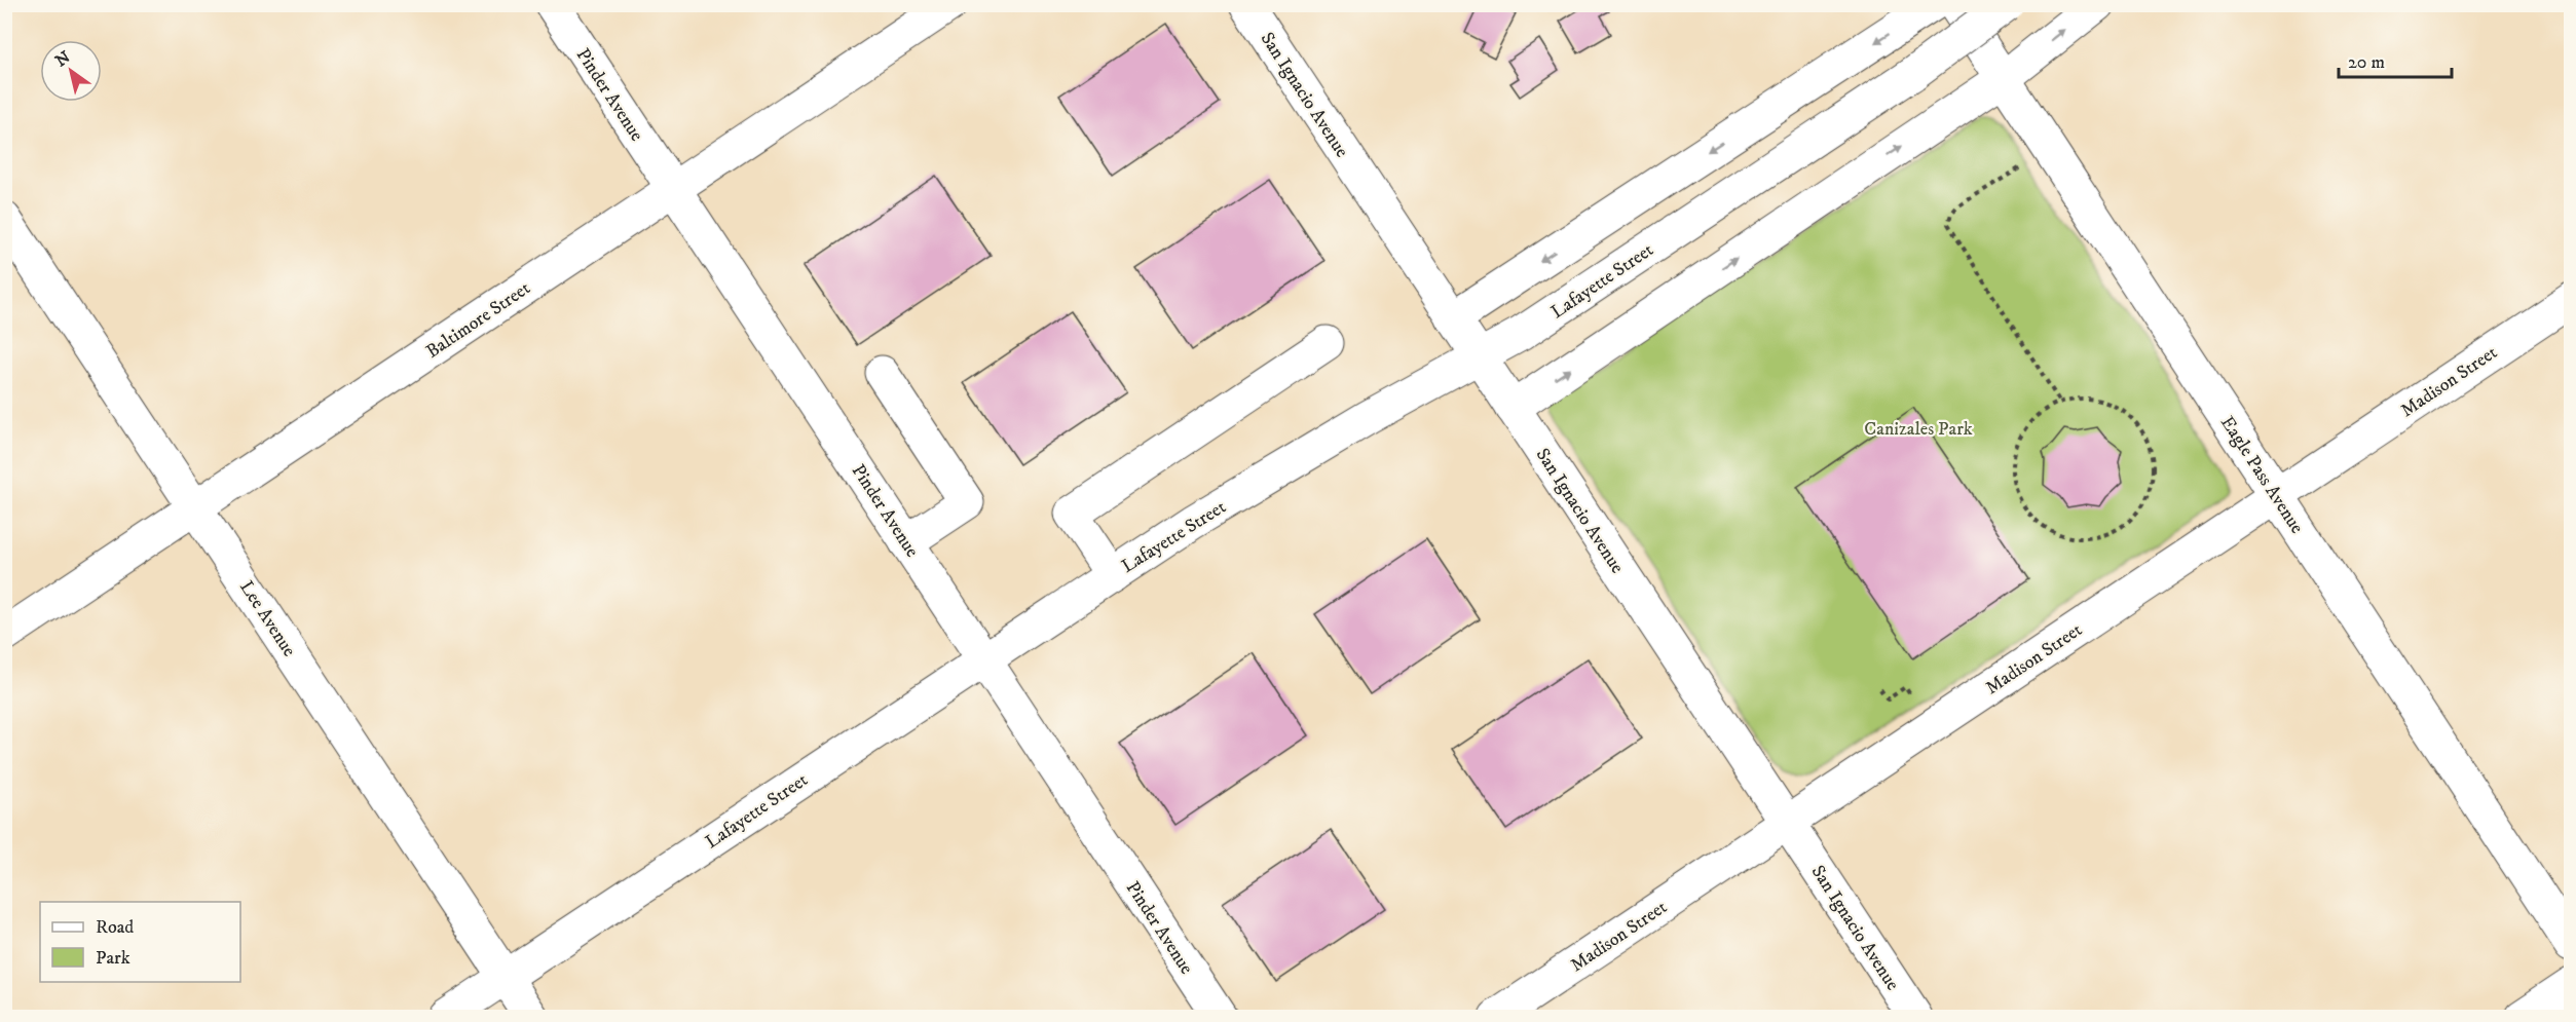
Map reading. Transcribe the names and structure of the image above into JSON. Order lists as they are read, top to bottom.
{
  "streets": {
    "street": [
      "Pinder Avenue",
      "San Ignacio Avenue",
      "Lafayette Street",
      "Baltimore Street",
      "Madison Street",
      "Eagle Pass Avenue",
      "Lee Avenue"
    ]
  },
  "crossings": [
    ["Pinder Avenue", "Lafayette Street"],
    ["Pinder Avenue", "Baltimore Street"],
    ["San Ignacio Avenue", "Lafayette Street"],
    ["San Ignacio Avenue", "Madison Street"],
    ["Lafayette Street", "Lee Avenue"],
    ["Baltimore Street", "Lee Avenue"],
    ["Madison Street", "Eagle Pass Avenue"]
  ],
  "parks": ["Canizales Park"],
  "legend": ["Road", "Park"],
  "scale_bar": "20 m",
  "north": "top left"
}
